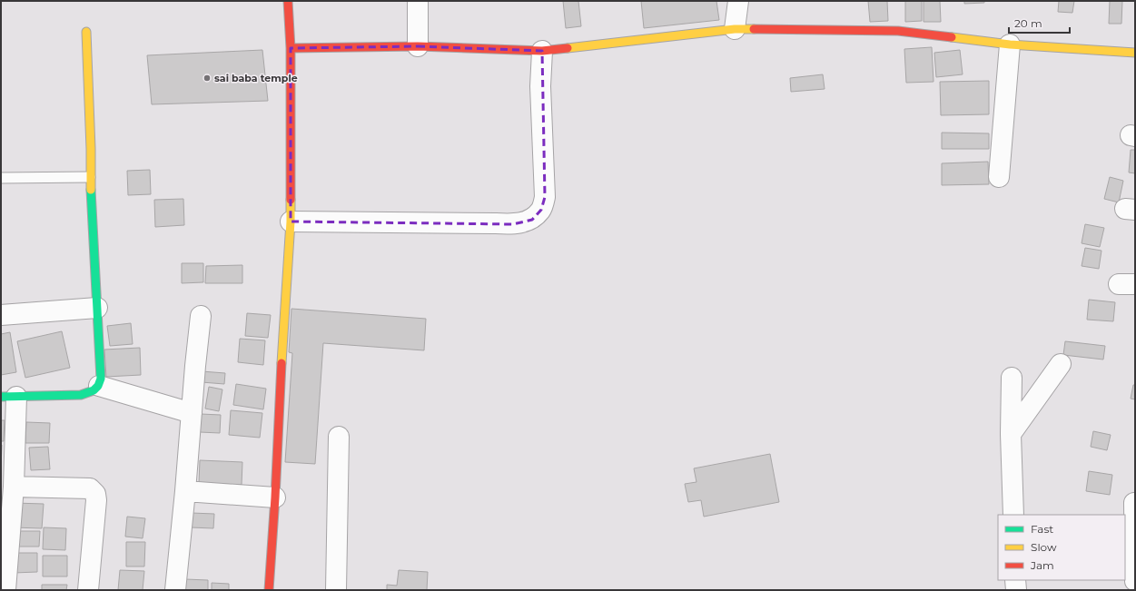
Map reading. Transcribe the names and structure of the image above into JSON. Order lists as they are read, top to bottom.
{
  "places": ["sai baba temple"],
  "legend": ["Fast", "Slow", "Jam"],
  "scale_bar": "20 m"
}
